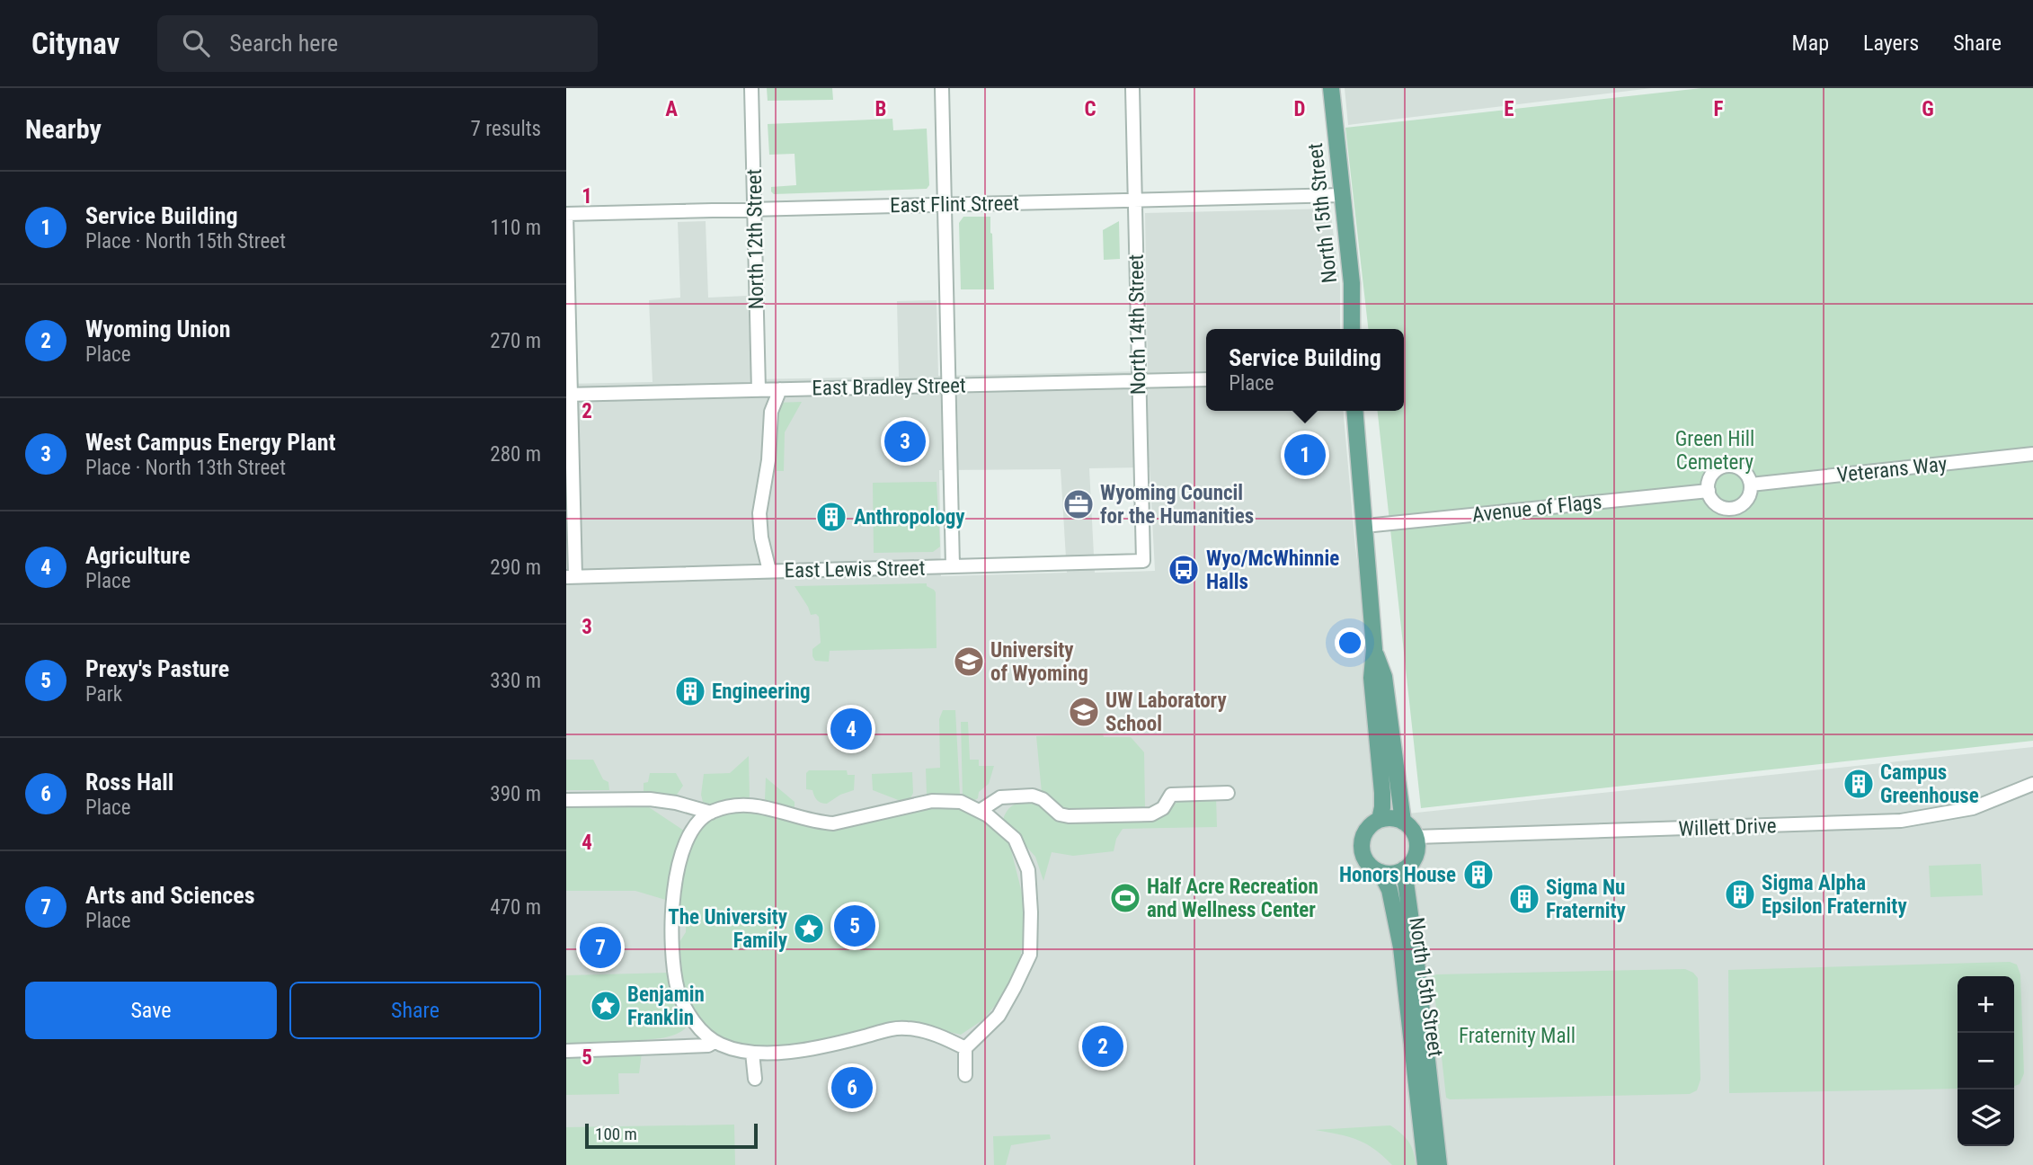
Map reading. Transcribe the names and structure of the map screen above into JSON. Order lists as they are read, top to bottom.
{
  "streets": {
    "main road": ["North 15th Street"],
    "street": [
      "East Flint Street",
      "North 12th Street",
      "North 14th Street",
      "East Bradley Street",
      "Veterans Way",
      "Avenue of Flags",
      "East Lewis Street",
      "Willett Drive"
    ]
  },
  "crossings": [
    ["East Flint Street", "North 15th Street"],
    ["East Flint Street", "North 12th Street"],
    ["East Flint Street", "North 14th Street"],
    ["North 15th Street", "Willett Drive"],
    ["North 12th Street", "East Bradley Street"],
    ["North 14th Street", "East Bradley Street"],
    ["North 14th Street", "East Lewis Street"],
    ["Veterans Way", "Avenue of Flags"]
  ],
  "parks": ["Green Hill Cemetery", "Fraternity Mall"],
  "places": {
    "office": ["Wyoming Council for the Humanities"],
    "building": [
      "Anthropology",
      "Engineering",
      "Campus Greenhouse",
      "Honors House",
      "Sigma Alpha Epsilon Fraternity",
      "Sigma Nu Fraternity"
    ],
    "bus stop": ["Wyo/McWhinnie Halls"],
    "school or university": ["University of Wyoming", "UW Laboratory School"],
    "sports": ["Half Acre Recreation and Wellness Center"],
    "place": ["The University Family", "Benjamin Franklin"]
  },
  "scale_bar": "100 m",
  "page": {
    "header": "Citynav",
    "search": "Search here",
    "nav": ["Map", "Layers", "Share"],
    "heading": ["Nearby", "7 results"],
    "list": [
      {
        "mark": "1",
        "name": "Service Building",
        "note": "Place · North 15th Street",
        "value": "110 m"
      },
      {
        "mark": "2",
        "name": "Wyoming Union",
        "note": "Place",
        "value": "270 m"
      },
      {
        "mark": "3",
        "name": "West Campus Energy Plant",
        "note": "Place · North 13th Street",
        "value": "280 m"
      },
      {
        "mark": "4",
        "name": "Agriculture",
        "note": "Place",
        "value": "290 m"
      },
      {
        "mark": "5",
        "name": "Prexy's Pasture",
        "note": "Park",
        "value": "330 m"
      },
      {
        "mark": "6",
        "name": "Ross Hall",
        "note": "Place",
        "value": "390 m"
      },
      {
        "mark": "7",
        "name": "Arts and Sciences",
        "note": "Place",
        "value": "470 m"
      }
    ],
    "popup": ["Service Building", "Place"],
    "pins": [
      "3",
      "1",
      "4",
      "5",
      "7",
      "2",
      "6"
    ],
    "buttons": ["Save", "Share"],
    "map_buttons": ["+", "−"],
    "scale": "100 m"
  },
  "grid": {
    "columns": [
      "A",
      "B",
      "C",
      "D",
      "E",
      "F",
      "G"
    ],
    "rows": [
      "1",
      "2",
      "3",
      "4",
      "5"
    ]
  }
}
